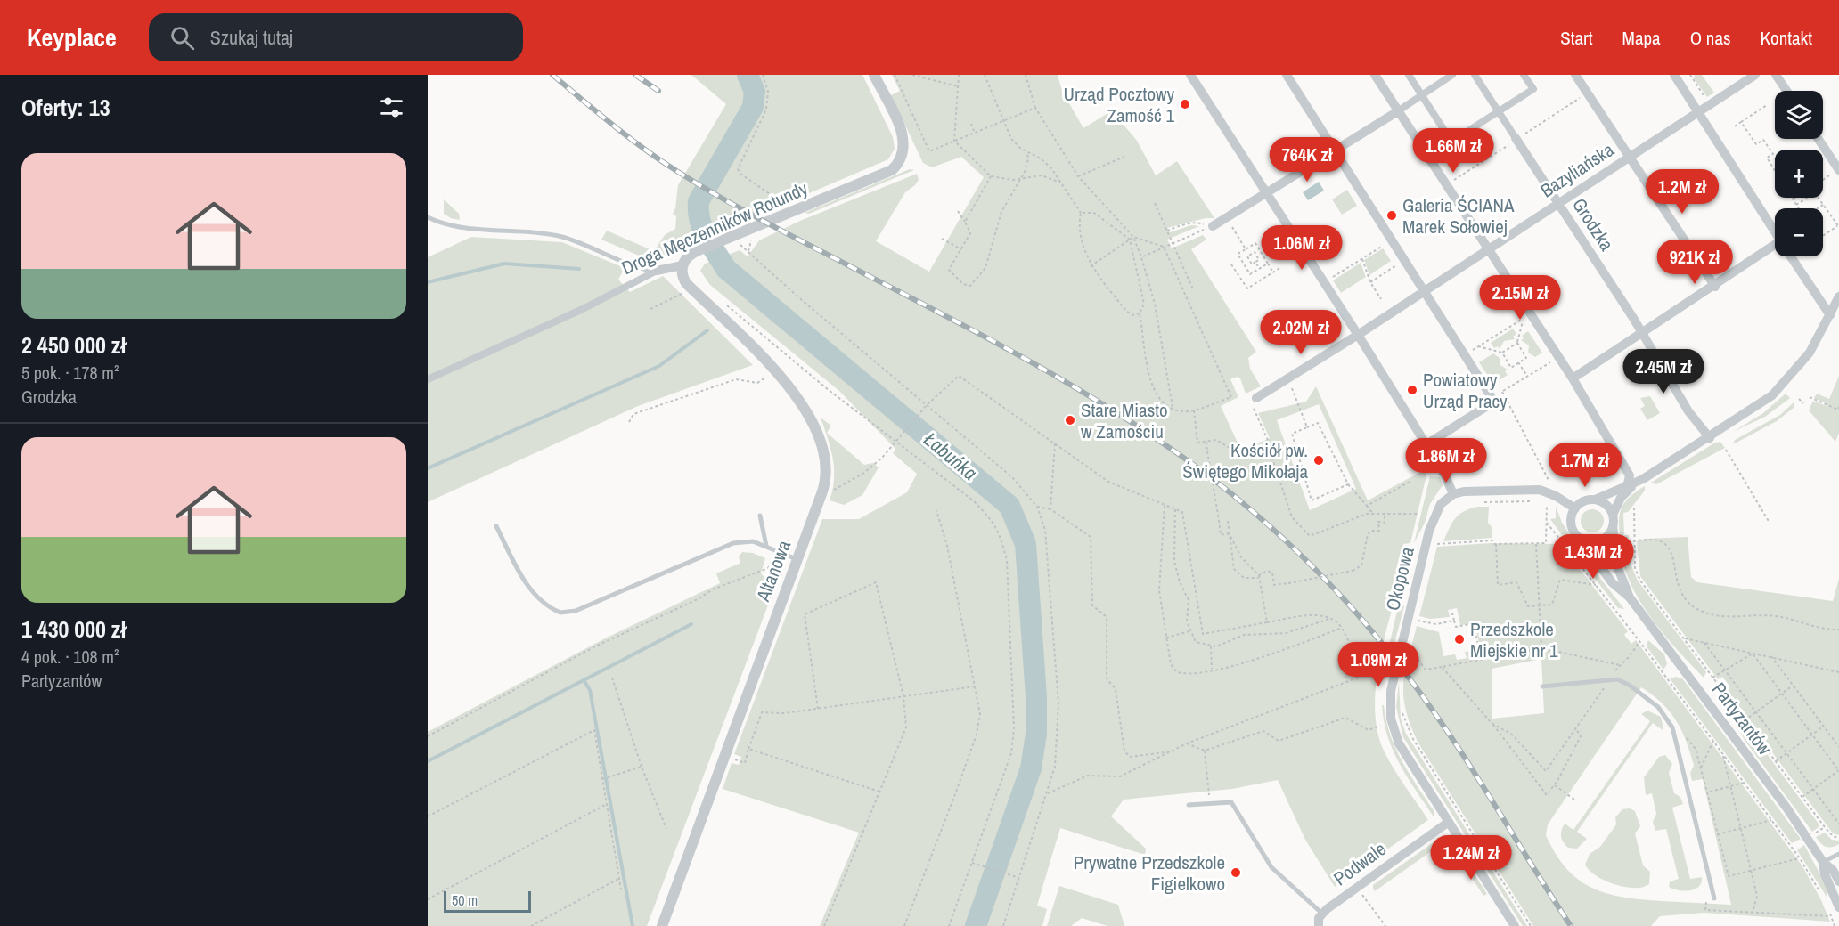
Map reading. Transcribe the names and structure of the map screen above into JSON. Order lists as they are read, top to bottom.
{
  "streets": {
    "street": [
      "Bazyliańska",
      "Grodzka",
      "Droga Męczenników Rotundy",
      "Altanowa",
      "Okopowa",
      "Partyzantów",
      "Podwale"
    ]
  },
  "crossings": [
    ["Bazyliańska", "Grodzka"],
    ["Droga Męczenników Rotundy", "Altanowa"],
    ["Okopowa", "Podwale"]
  ],
  "water": ["Łabuńka"],
  "places": [
    "Urząd Pocztowy Zamość 1",
    "Galeria ŚCIANA Marek Sołowiej",
    "Powiatowy Urząd Pracy",
    "Stare Miasto w Zamościu",
    "Kościół pw. Świętego Mikołaja",
    "Przedszkole Miejskie nr 1",
    "Prywatne Przedszkole Figielkowo"
  ],
  "scale_bar": "50 m",
  "page": {
    "header": "Keyplace",
    "search": "Szukaj tutaj",
    "nav": [
      "Start",
      "Mapa",
      "O nas",
      "Kontakt"
    ],
    "heading": "Oferty: 13",
    "map_buttons": ["+", "−"],
    "price": [
      "1.66M zł",
      "764K zł",
      "1.2M zł",
      "1.06M zł",
      "921K zł",
      "2.15M zł",
      "2.02M zł",
      "2.45M zł",
      "1.86M zł",
      "1.7M zł",
      "1.43M zł",
      "1.09M zł",
      "1.24M zł"
    ],
    "list": [
      {
        "name": "2 450 000 zł",
        "note": "5 pok. · 178 m² · Grodzka"
      },
      {
        "name": "1 430 000 zł",
        "note": "4 pok. · 108 m² · Partyzantów"
      }
    ],
    "scale": "50 m"
  }
}
